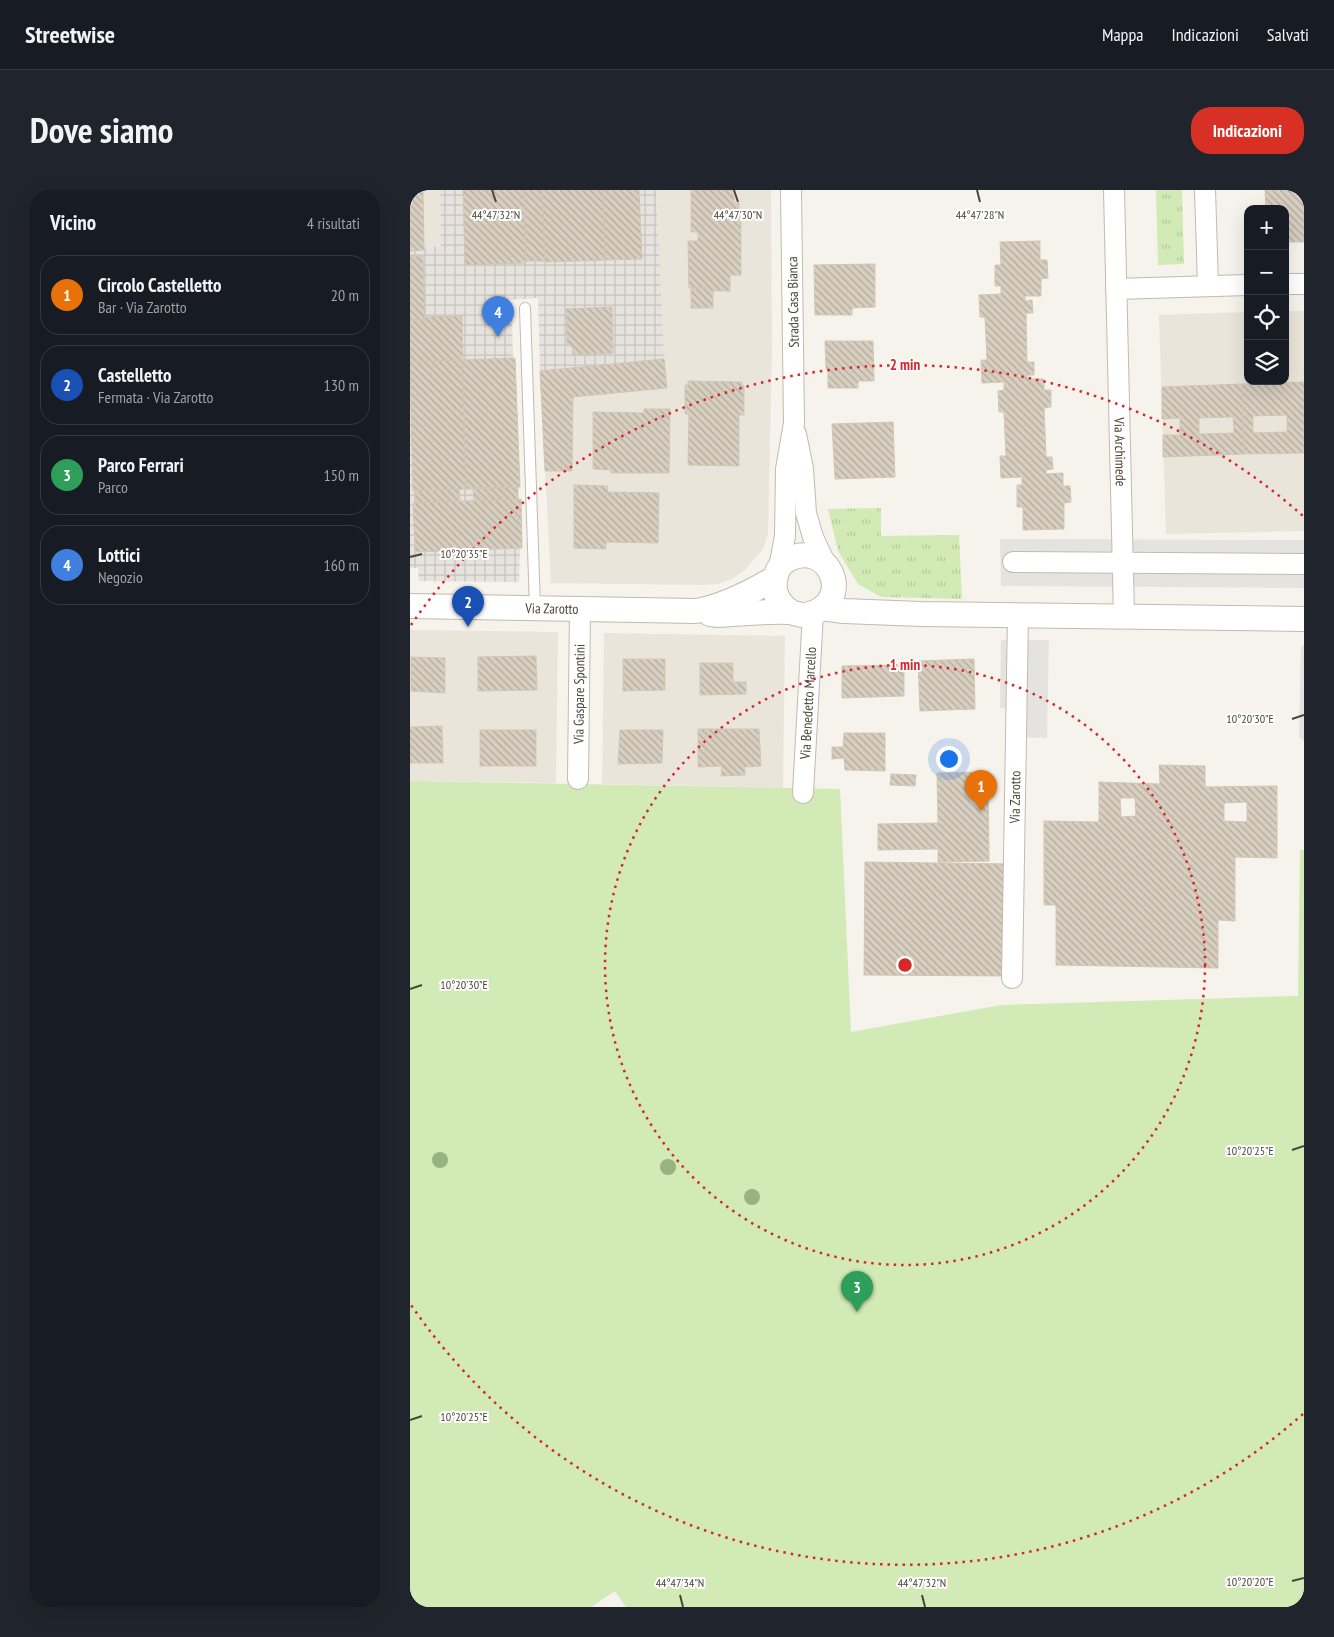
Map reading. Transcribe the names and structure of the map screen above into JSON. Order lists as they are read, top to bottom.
{
  "streets": {
    "street": [
      "Strada Casa Bianca",
      "Via Archimede",
      "Via Zarotto",
      "Via Gaspare Spontini",
      "Via Benedetto Marcello"
    ]
  },
  "crossings": [
    ["Strada Casa Bianca", "Via Zarotto"],
    ["Strada Casa Bianca", "Via Benedetto Marcello"],
    ["Via Archimede", "Via Zarotto"],
    ["Via Zarotto", "Via Gaspare Spontini"],
    ["Via Zarotto", "Via Benedetto Marcello"]
  ],
  "page": {
    "header": "Streetwise",
    "nav": ["Mappa", "Indicazioni", "Salvati"],
    "title": "Dove siamo",
    "buttons": "Indicazioni",
    "heading": ["Vicino", "4 risultati"],
    "map_buttons": ["+", "−"],
    "list": [
      {
        "mark": "1",
        "name": "Circolo Castelletto",
        "note": "Bar · Via Zarotto",
        "value": "20 m"
      },
      {
        "mark": "2",
        "name": "Castelletto",
        "note": "Fermata · Via Zarotto",
        "value": "130 m"
      },
      {
        "mark": "3",
        "name": "Parco Ferrari",
        "note": "Parco",
        "value": "150 m"
      },
      {
        "mark": "4",
        "name": "Lottici",
        "note": "Negozio",
        "value": "160 m"
      }
    ],
    "pins": [
      "4",
      "2",
      "1",
      "3"
    ]
  },
  "coordinates": [
    "44°47'32\"N",
    "44°47'30\"N",
    "44°47'28\"N",
    "10°20'35\"E",
    "10°20'30\"E",
    "10°20'25\"E",
    "10°20'20\"E",
    "44°47'34\"N"
  ],
  "rings": ["2 min", "1 min"]
}
